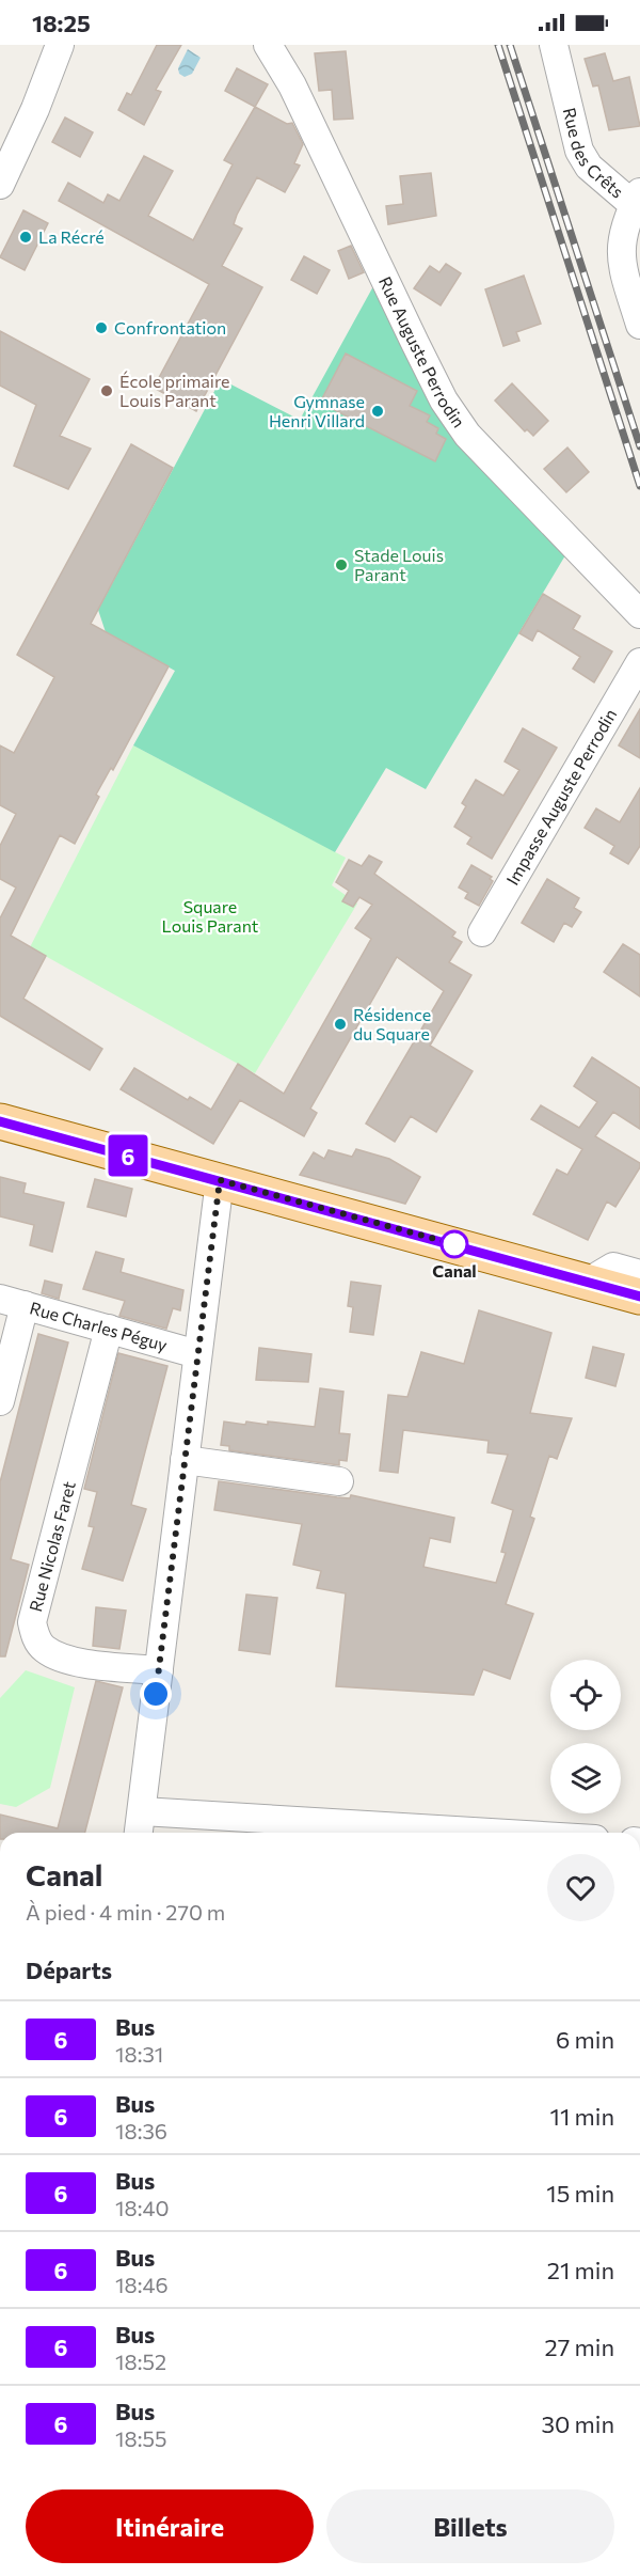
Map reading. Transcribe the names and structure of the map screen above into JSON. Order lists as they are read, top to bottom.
{
  "streets": {
    "street": [
      "Rue des Crêts",
      "Rue Auguste Perrodin",
      "Impasse Auguste Perrodin",
      "Rue Charles Péguy",
      "Rue Nicolas Faret"
    ]
  },
  "crossings": [
    ["Rue Charles Péguy", "Rue Nicolas Faret"]
  ],
  "parks": ["Square Louis Parant"],
  "places": [
    "La Récré",
    "Confrontation",
    "École primaire Louis Parant",
    "Gymnase Henri Villard",
    "Stade Louis Parant",
    "Résidence du Square",
    "Canal"
  ],
  "lines": ["bus line 6"],
  "page": {
    "status": "18:25",
    "on_map": "6",
    "heading": [
      ["Canal", "À pied · 4 min · 270 m"],
      "Départs"
    ],
    "list": [
      {
        "mark": "6",
        "name": "Bus",
        "note": "18:31",
        "value": "6 min"
      },
      {
        "mark": "6",
        "name": "Bus",
        "note": "18:36",
        "value": "11 min"
      },
      {
        "mark": "6",
        "name": "Bus",
        "note": "18:40",
        "value": "15 min"
      },
      {
        "mark": "6",
        "name": "Bus",
        "note": "18:46",
        "value": "21 min"
      },
      {
        "mark": "6",
        "name": "Bus",
        "note": "18:52",
        "value": "27 min"
      },
      {
        "mark": "6",
        "name": "Bus",
        "note": "18:55",
        "value": "30 min"
      }
    ],
    "buttons": ["Itinéraire", "Billets"]
  }
}
